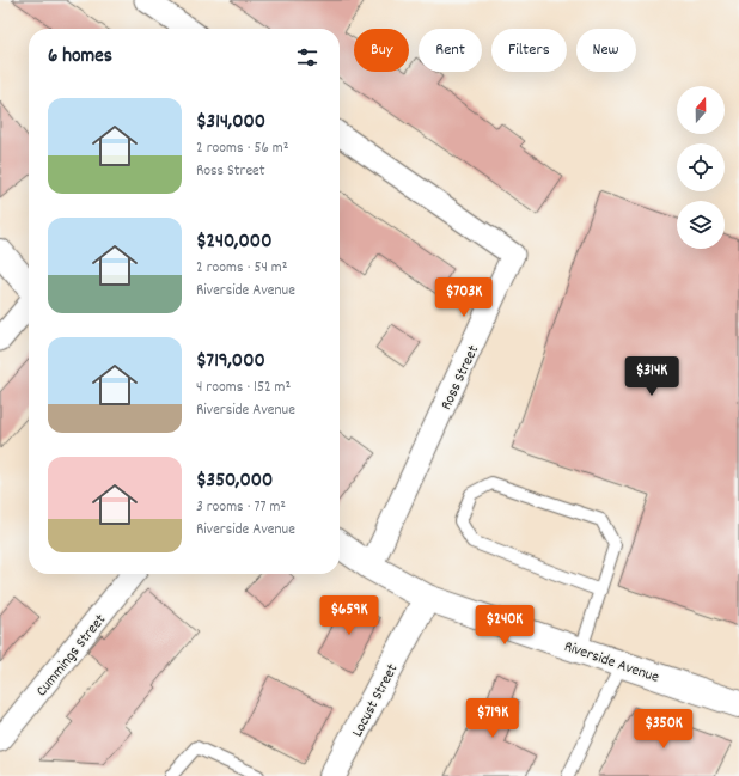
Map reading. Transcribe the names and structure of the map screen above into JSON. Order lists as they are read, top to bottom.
{
  "streets": {
    "main road": ["Riverside Avenue", "Locust Street"],
    "street": ["Ross Street", "Cummings Street"]
  },
  "crossings": [
    ["Ross Street", "Riverside Avenue"],
    ["Riverside Avenue", "Locust Street"]
  ],
  "north": "top",
  "page": {
    "chip": [
      "Buy",
      "Rent",
      "Filters",
      "New"
    ],
    "heading": "6 homes",
    "list": [
      {
        "name": "$314,000",
        "note": "2 rooms · 56 m² · Ross Street"
      },
      {
        "name": "$240,000",
        "note": "2 rooms · 54 m² · Riverside Avenue"
      },
      {
        "name": "$719,000",
        "note": "4 rooms · 152 m² · Riverside Avenue"
      },
      {
        "name": "$350,000",
        "note": "3 rooms · 77 m² · Riverside Avenue"
      }
    ],
    "price": [
      "$703K",
      "$314K",
      "$659K",
      "$240K",
      "$719K",
      "$350K"
    ]
  }
}
